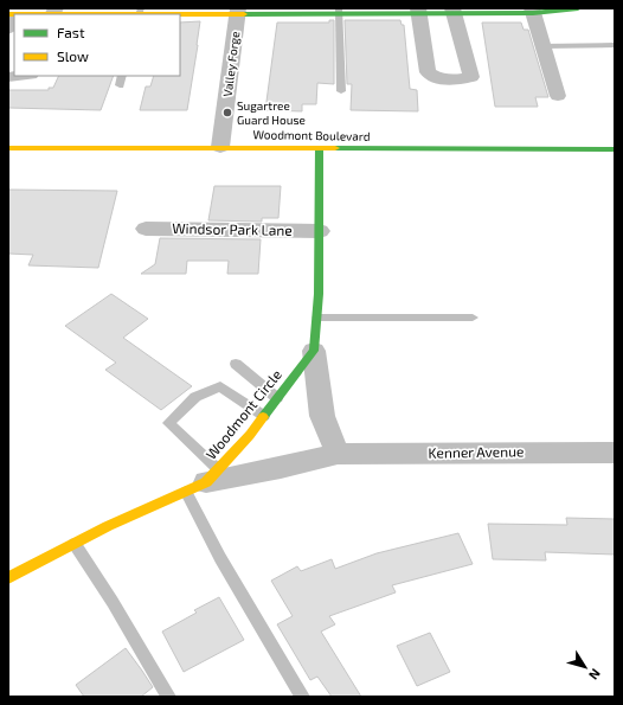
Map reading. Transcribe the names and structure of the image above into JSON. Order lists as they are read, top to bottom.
{
  "streets": {
    "street": [
      "Valley Forge",
      "Woodmont Boulevard",
      "Windsor Park Lane",
      "Woodmont Circle",
      "Kenner Avenue"
    ]
  },
  "crossings": [
    ["Valley Forge", "Woodmont Boulevard"],
    ["Woodmont Circle", "Kenner Avenue"]
  ],
  "places": ["Sugartree Guard House"],
  "legend": ["Fast", "Slow"],
  "north": "bottom right"
}
